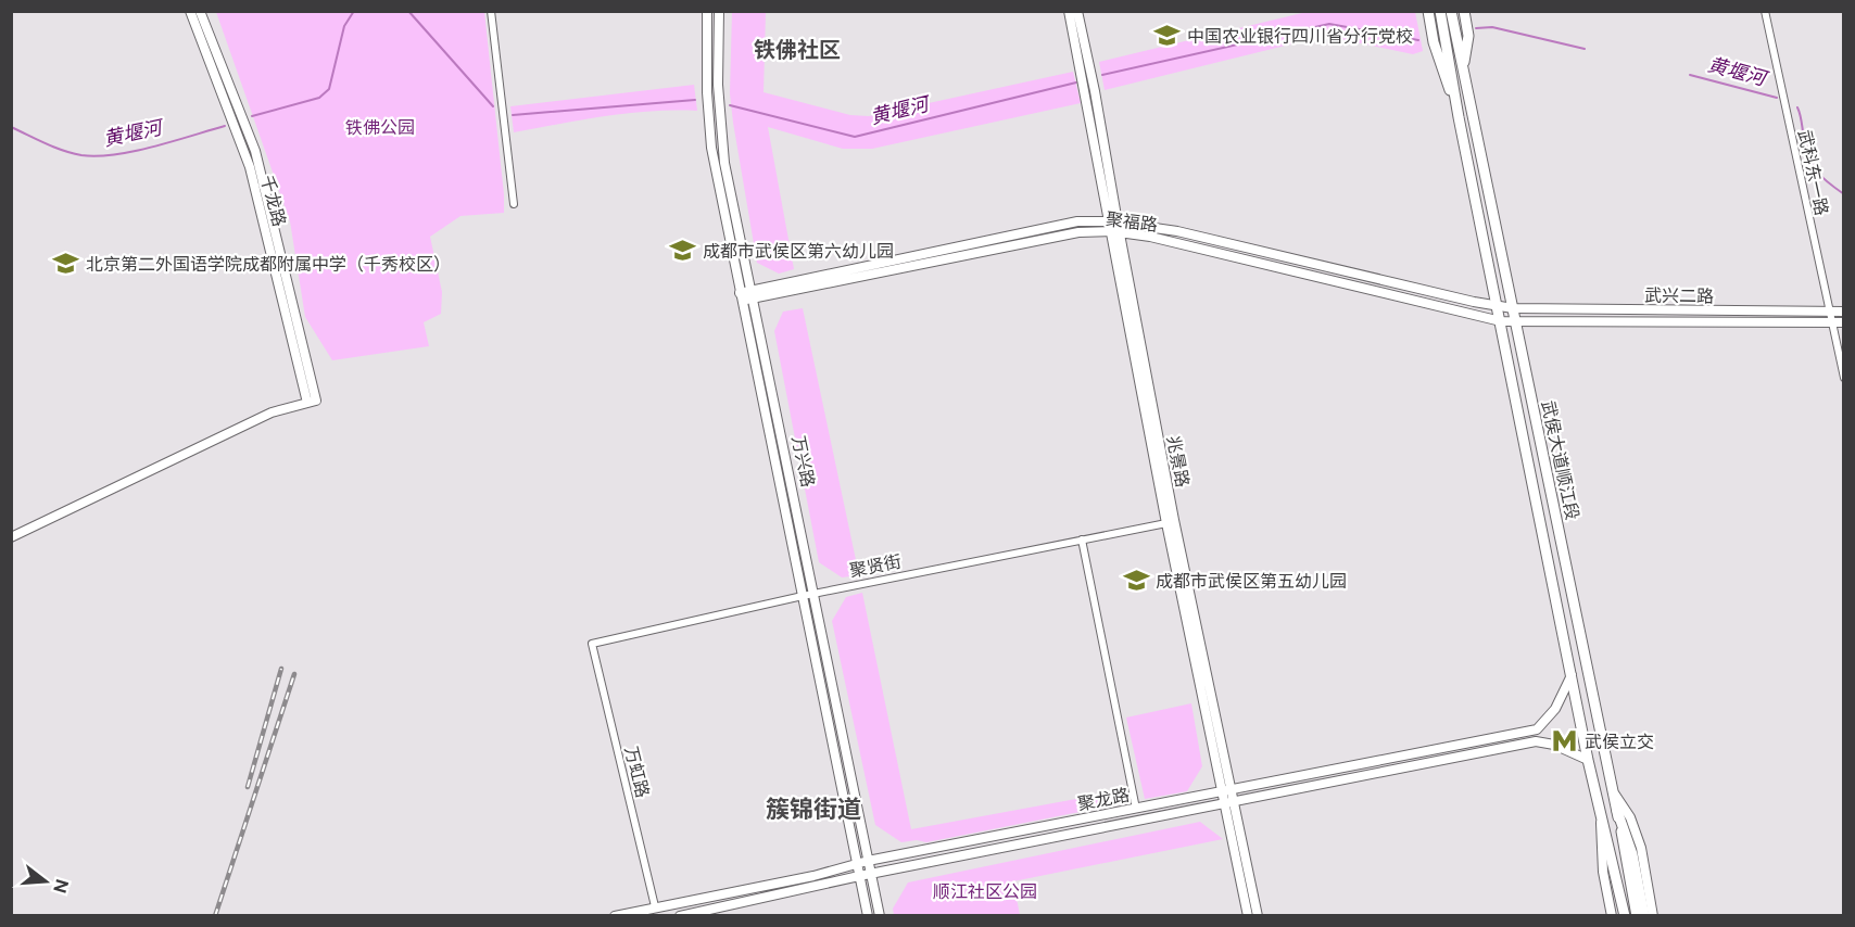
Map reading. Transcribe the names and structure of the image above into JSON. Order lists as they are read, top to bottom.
{
  "streets": {
    "main road": ["武侯大道顺江段", "万兴路", "聚龙路"],
    "street": [
      "武科东一路",
      "千龙路",
      "聚福路",
      "武兴二路",
      "兆景路",
      "聚贤街",
      "万虹路"
    ]
  },
  "crossings": [
    ["武科东一路", "聚福路"],
    ["武科东一路", "武兴二路"],
    ["聚福路", "武兴二路"],
    ["聚福路", "武侯大道顺江段"],
    ["聚福路", "万兴路"],
    ["聚福路", "兆景路"],
    ["武兴二路", "武侯大道顺江段"],
    ["武兴二路", "兆景路"],
    ["武侯大道顺江段", "聚龙路"],
    ["万兴路", "聚贤街"],
    ["万兴路", "聚龙路"],
    ["兆景路", "聚贤街"],
    ["兆景路", "聚龙路"],
    ["聚贤街", "万虹路"],
    ["万虹路", "聚龙路"]
  ],
  "districts": ["铁佛社区", "簇锦街道"],
  "water": ["黄堰河"],
  "parks": ["铁佛公园", "顺江社区公园"],
  "places": {
    "school or university": [
      "中国农业银行四川省分行党校",
      "成都市武侯区第六幼儿园",
      "北京第二外国语学院成都附属中学（千秀校区）",
      "成都市武侯区第五幼儿园"
    ],
    "metro station": ["武侯立交"]
  },
  "north": "right"
}
